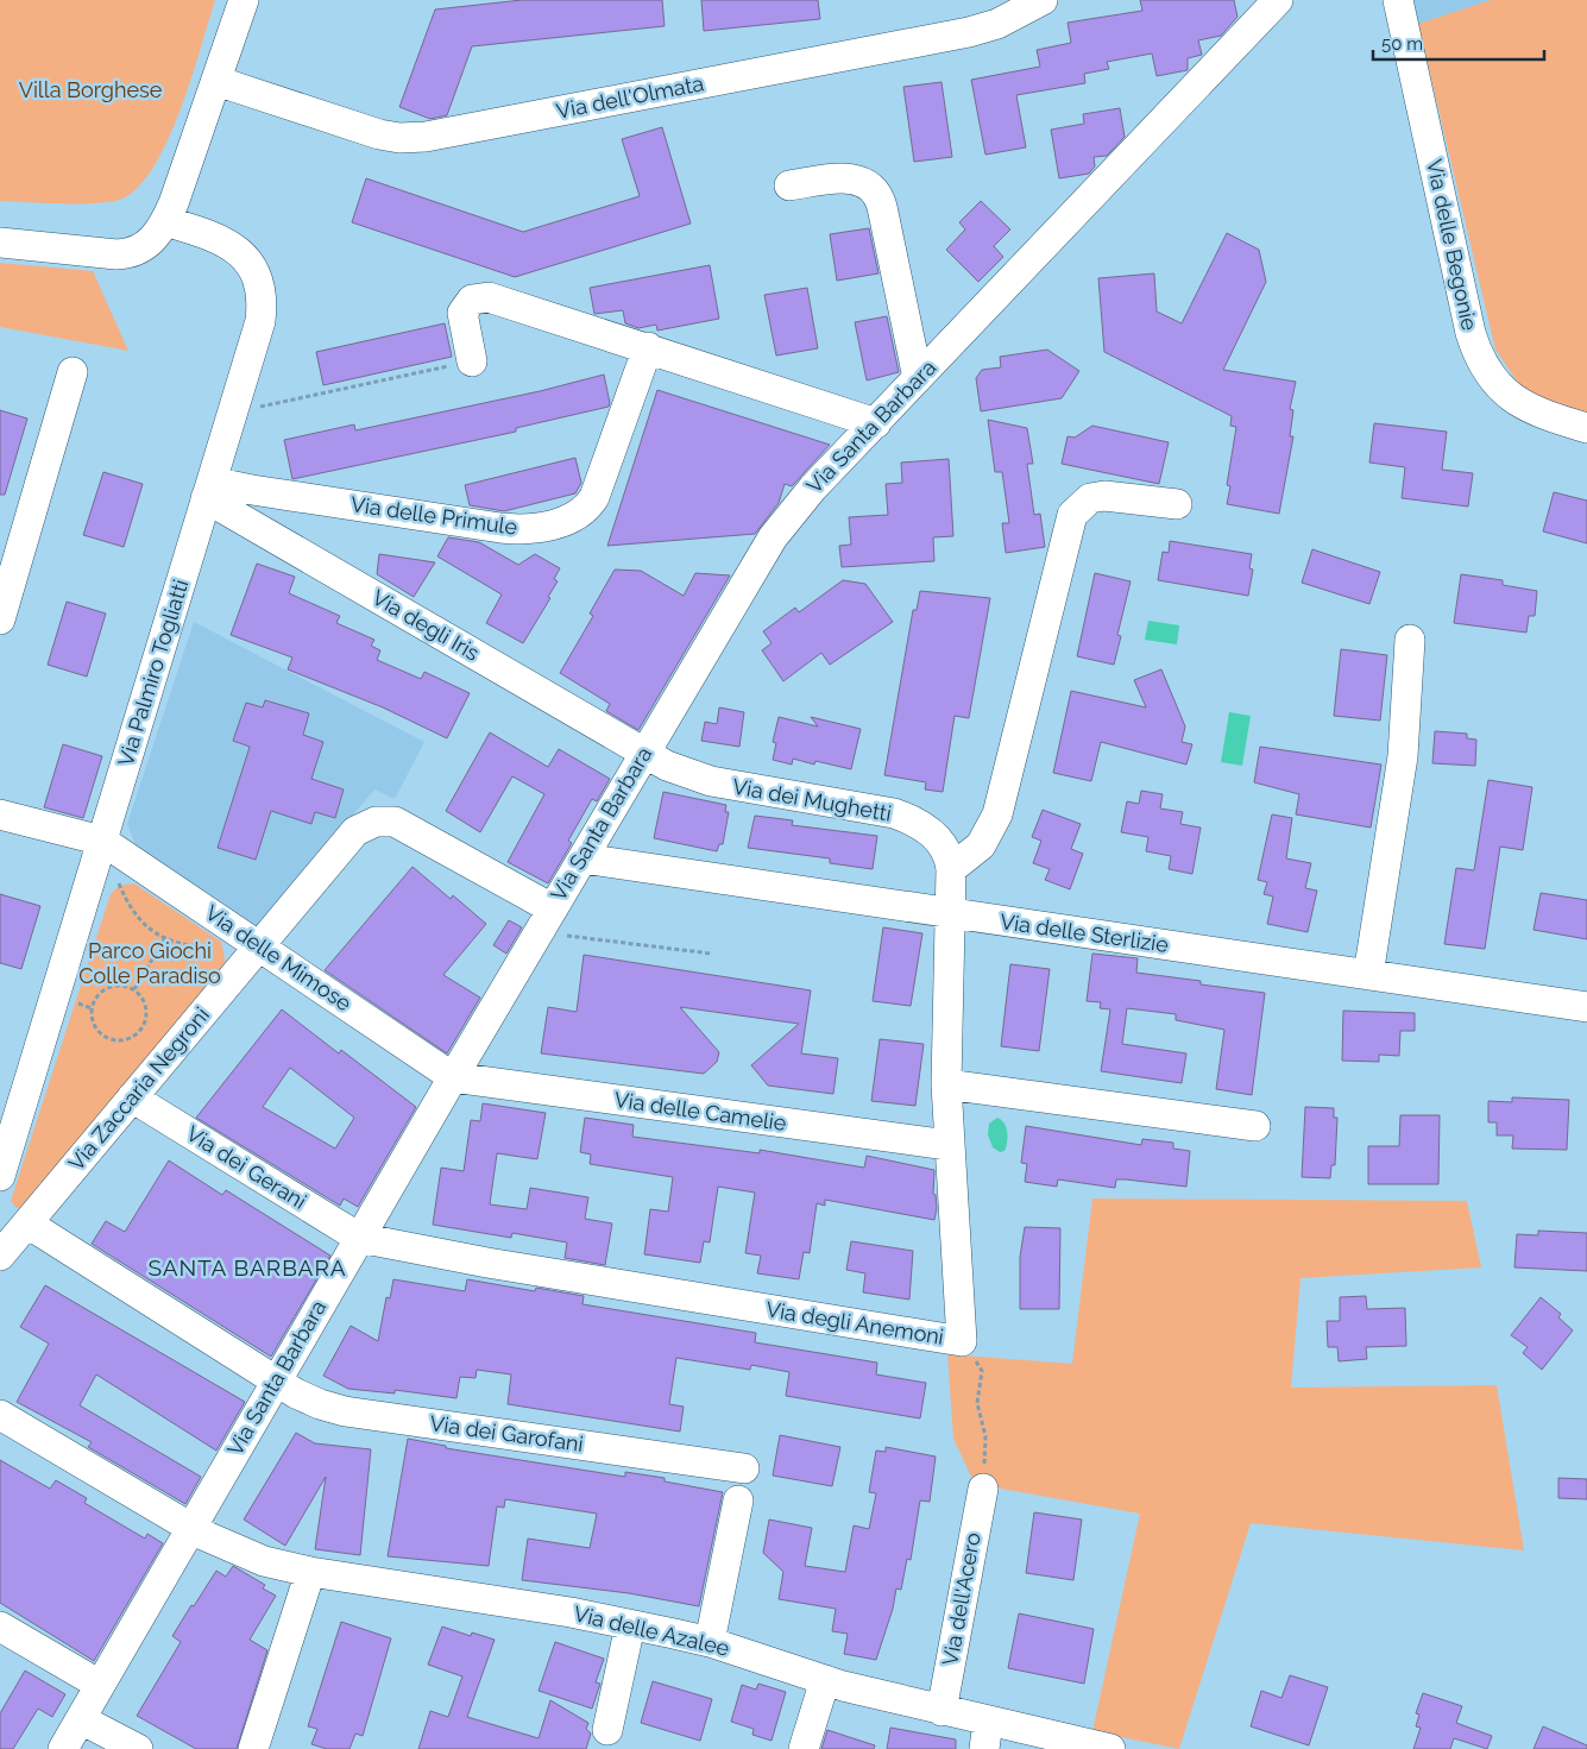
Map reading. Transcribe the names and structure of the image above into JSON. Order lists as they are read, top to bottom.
{
  "streets": {
    "street": [
      "Via dell'Olmata",
      "Via delle Begonie",
      "Via Santa Barbara",
      "Via delle Primule",
      "Via degli Iris",
      "Via Palmiro Togliatti",
      "Via dei Mughetti",
      "Via delle Sterlizie",
      "Via delle Mimose",
      "Via Zaccaria Negroni",
      "Via delle Camelie",
      "Via dei Gerani",
      "Via degli Anemoni",
      "Via dei Garofani",
      "Via dell'Acero",
      "Via delle Azalee"
    ]
  },
  "crossings": [
    ["Via Santa Barbara", "Via degli Iris"],
    ["Via Santa Barbara", "Via dei Mughetti"],
    ["Via Santa Barbara", "Via delle Sterlizie"],
    ["Via Santa Barbara", "Via delle Mimose"],
    ["Via Santa Barbara", "Via Zaccaria Negroni"],
    ["Via Santa Barbara", "Via delle Camelie"],
    ["Via Santa Barbara", "Via dei Gerani"],
    ["Via Santa Barbara", "Via degli Anemoni"],
    ["Via Santa Barbara", "Via dei Garofani"],
    ["Via Santa Barbara", "Via delle Azalee"],
    ["Via delle Primule", "Via degli Iris"],
    ["Via delle Primule", "Via Palmiro Togliatti"],
    ["Via degli Iris", "Via Palmiro Togliatti"],
    ["Via degli Iris", "Via dei Mughetti"],
    ["Via Palmiro Togliatti", "Via delle Mimose"],
    ["Via dei Mughetti", "Via delle Sterlizie"],
    ["Via dei Mughetti", "Via degli Anemoni"],
    ["Via delle Sterlizie", "Via degli Anemoni"],
    ["Via delle Mimose", "Via Zaccaria Negroni"],
    ["Via delle Mimose", "Via delle Camelie"],
    ["Via Zaccaria Negroni", "Via dei Gerani"],
    ["Via Zaccaria Negroni", "Via dei Garofani"],
    ["Via delle Camelie", "Via degli Anemoni"],
    ["Via dei Gerani", "Via degli Anemoni"],
    ["Via dell'Acero", "Via delle Azalee"]
  ],
  "districts": ["SANTA BARBARA"],
  "parks": ["Villa Borghese", "Parco Giochi Colle Paradiso"],
  "scale_bar": "50 m"
}
